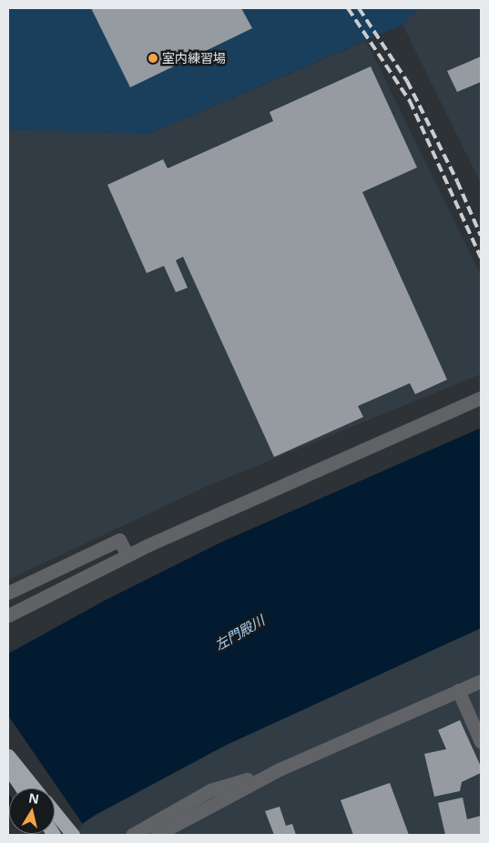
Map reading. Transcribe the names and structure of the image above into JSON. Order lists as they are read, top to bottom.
{
  "water": ["左門殿川"],
  "places": ["室内練習場"],
  "north": "top"
}
